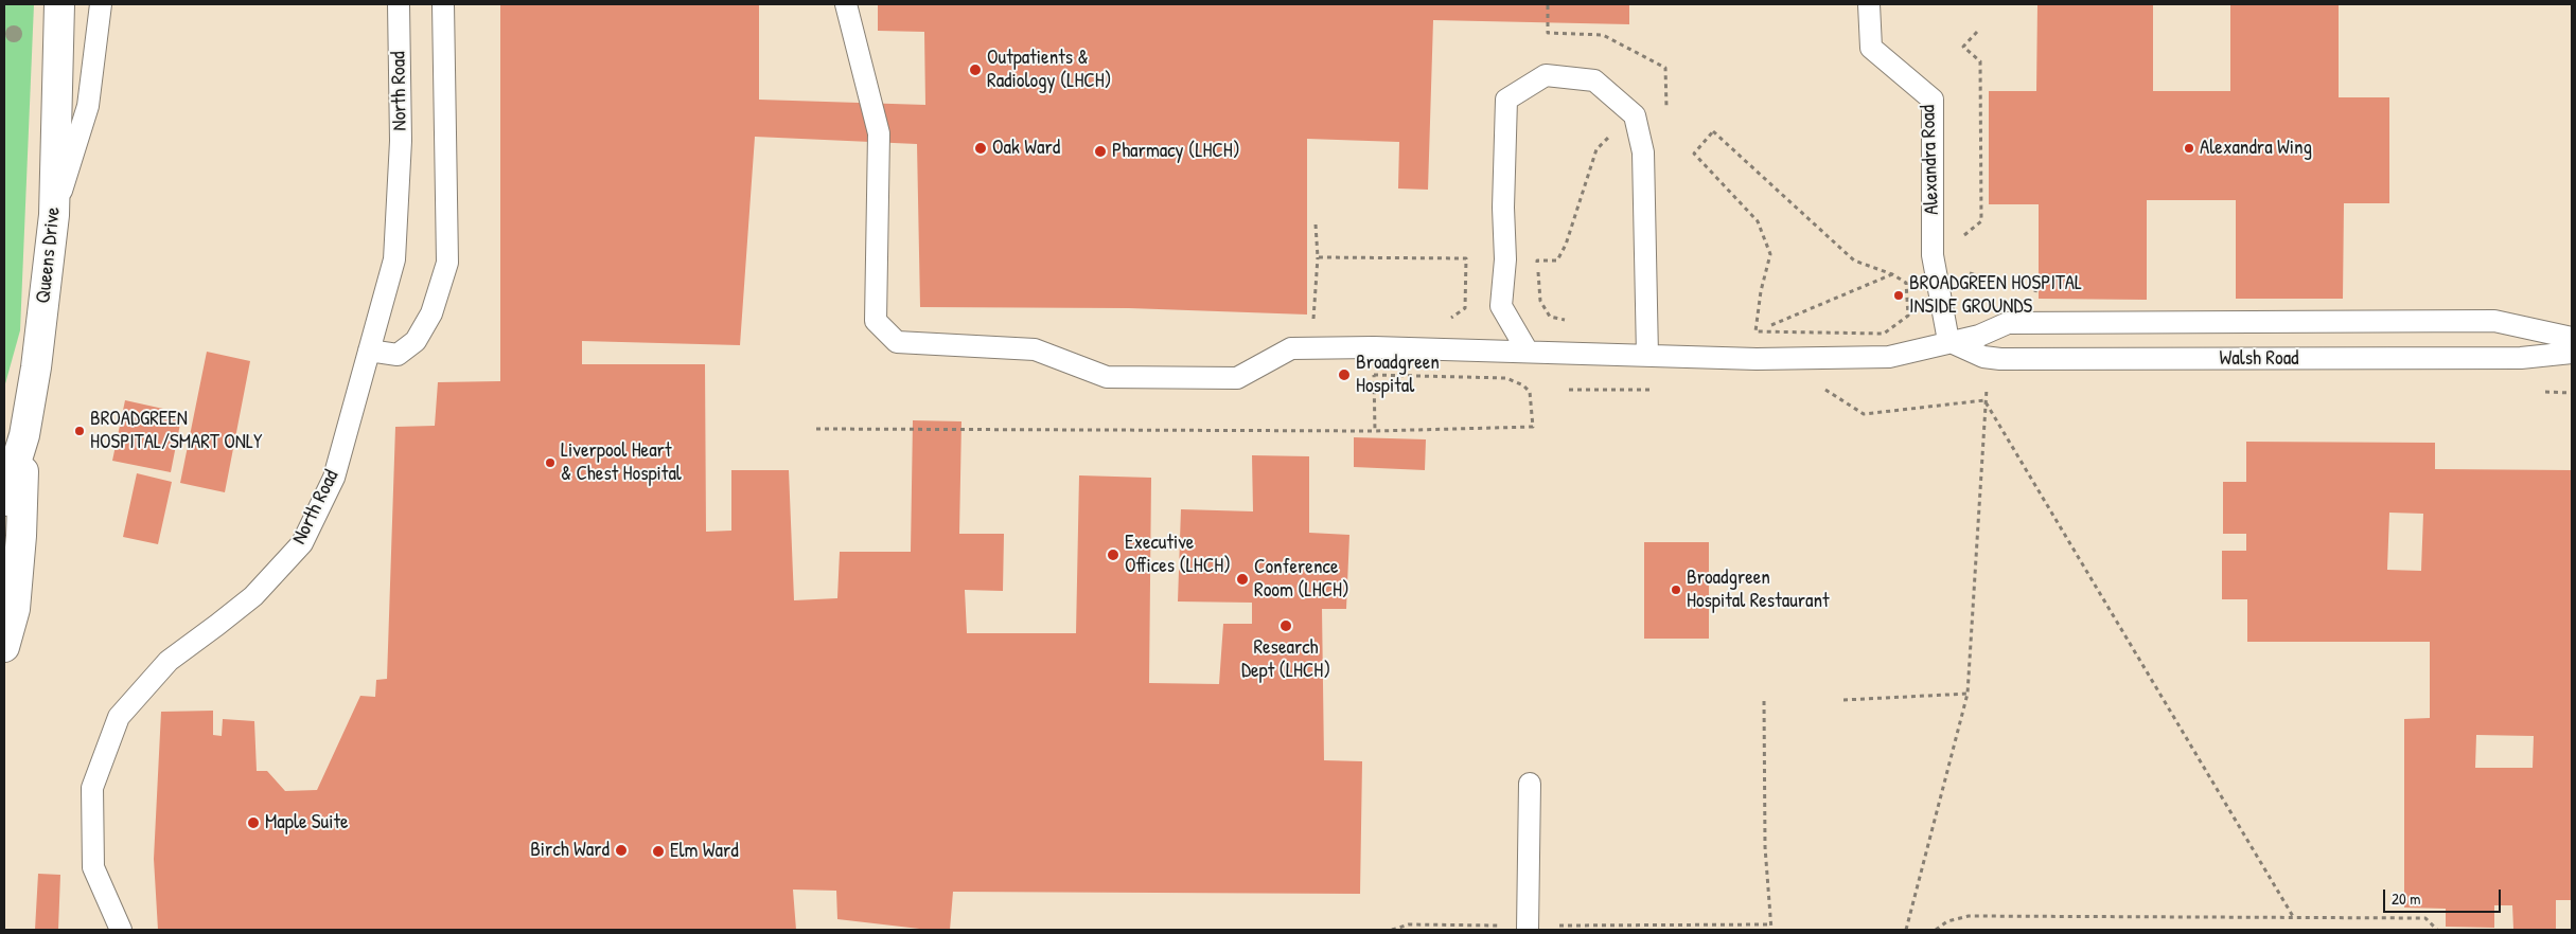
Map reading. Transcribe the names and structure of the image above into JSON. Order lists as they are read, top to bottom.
{
  "streets": {
    "highway": ["Queens Drive"],
    "lane": ["North Road", "Alexandra Road", "Walsh Road"]
  },
  "crossings": [
    ["Alexandra Road", "Walsh Road"]
  ],
  "places": [
    "Outpatients & Radiology (LHCH)",
    "Oak Ward",
    "Alexandra Wing",
    "Pharmacy (LHCH)",
    "BROADGREEN HOSPITAL INSIDE GROUNDS",
    "Broadgreen Hospital",
    "BROADGREEN HOSPITAL/SMART ONLY",
    "Liverpool Heart & Chest Hospital",
    "Executive Offices (LHCH)",
    "Conference Room (LHCH)",
    "Broadgreen Hospital Restaurant",
    "Research Dept (LHCH)",
    "Maple Suite",
    "Birch Ward",
    "Elm Ward"
  ],
  "scale_bar": "20 m"
}
